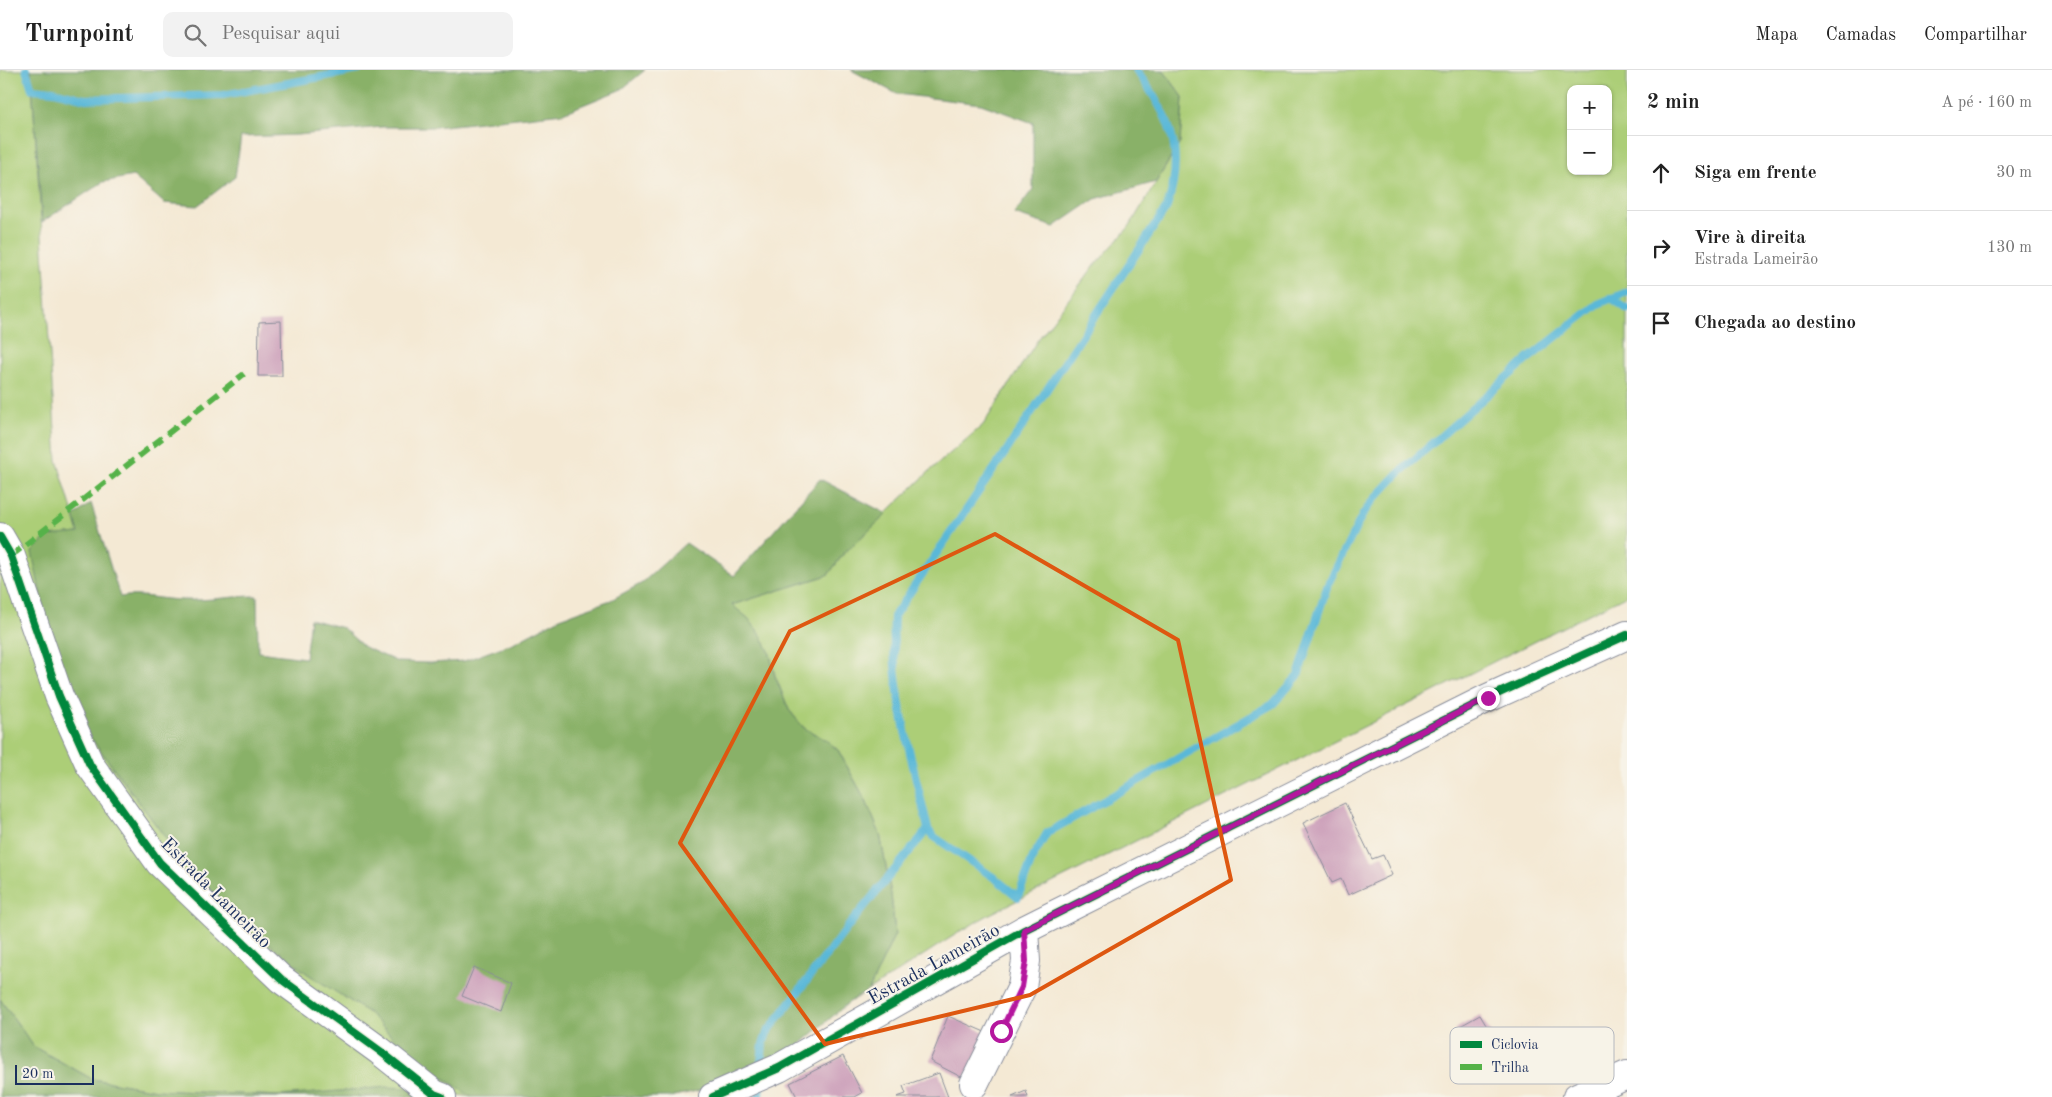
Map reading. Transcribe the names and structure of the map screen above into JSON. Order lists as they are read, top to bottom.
{
  "streets": {
    "street": ["Estrada Lameirão"]
  },
  "legend": ["Ciclovia", "Trilha"],
  "scale_bar": "20 m",
  "page": {
    "header": "Turnpoint",
    "search": "Pesquisar aqui",
    "nav": ["Mapa", "Camadas", "Compartilhar"],
    "heading": ["2 min", "A pé · 160 m"],
    "map_buttons": ["+", "−"],
    "list": [
      ["Siga em frente", "30 m"],
      ["Vire à direita", "Estrada Lameirão", "130 m"],
      "Chegada ao destino"
    ],
    "scale": "20 m"
  }
}
